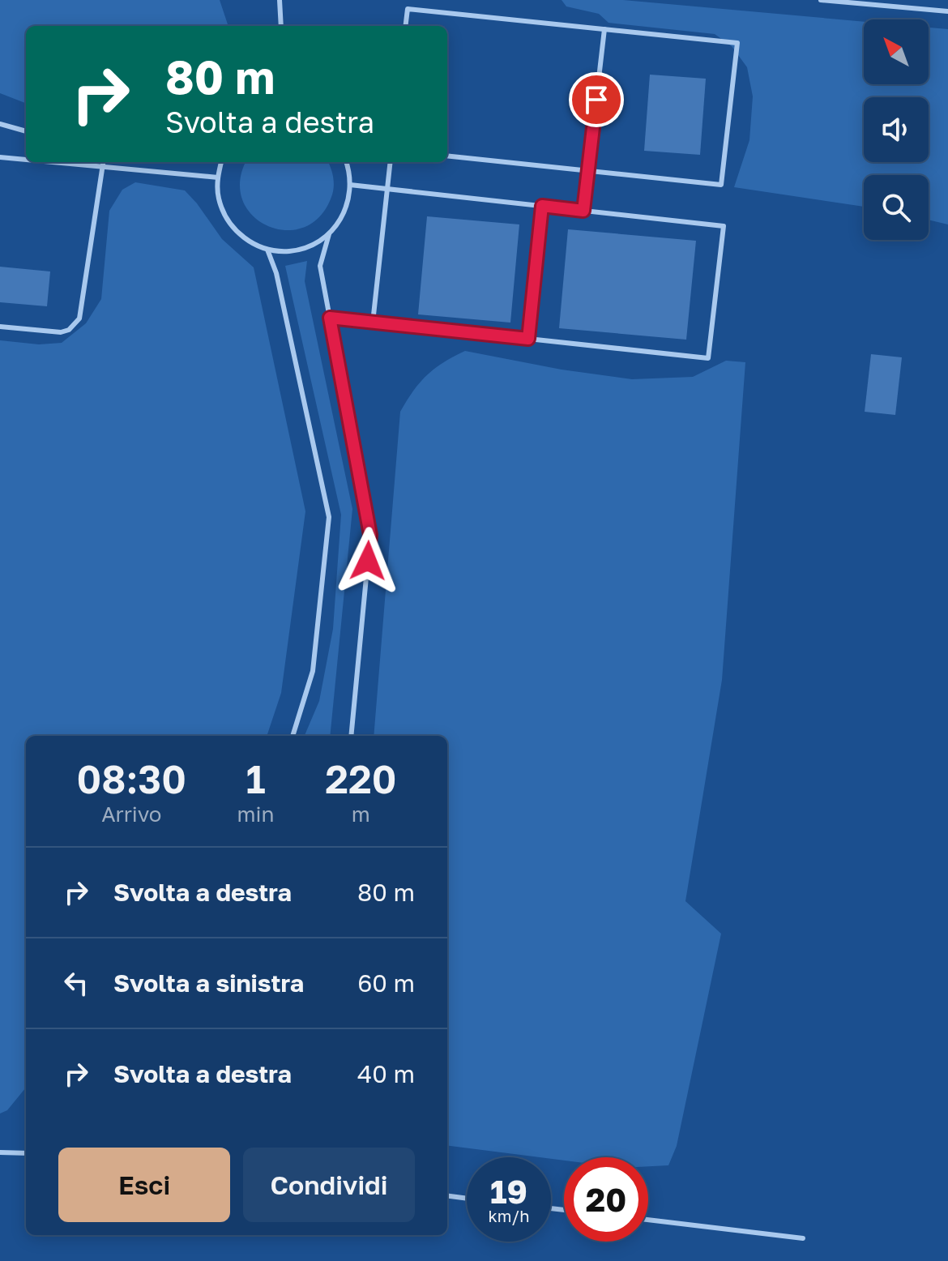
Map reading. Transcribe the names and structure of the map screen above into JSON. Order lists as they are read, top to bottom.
{
  "north": "top left",
  "page": {
    "turn": ["80 m", "Svolta a destra"],
    "eta": [
      "08:30",
      "Arrivo",
      "1",
      "min",
      "220",
      "m"
    ],
    "list": [
      {
        "name": "Svolta a destra",
        "value": "80 m"
      },
      {
        "name": "Svolta a sinistra",
        "value": "60 m"
      },
      {
        "name": "Svolta a destra",
        "value": "40 m"
      }
    ],
    "buttons": ["Esci", "Condividi"],
    "speed": "19 km/h",
    "limit": "20"
  }
}
